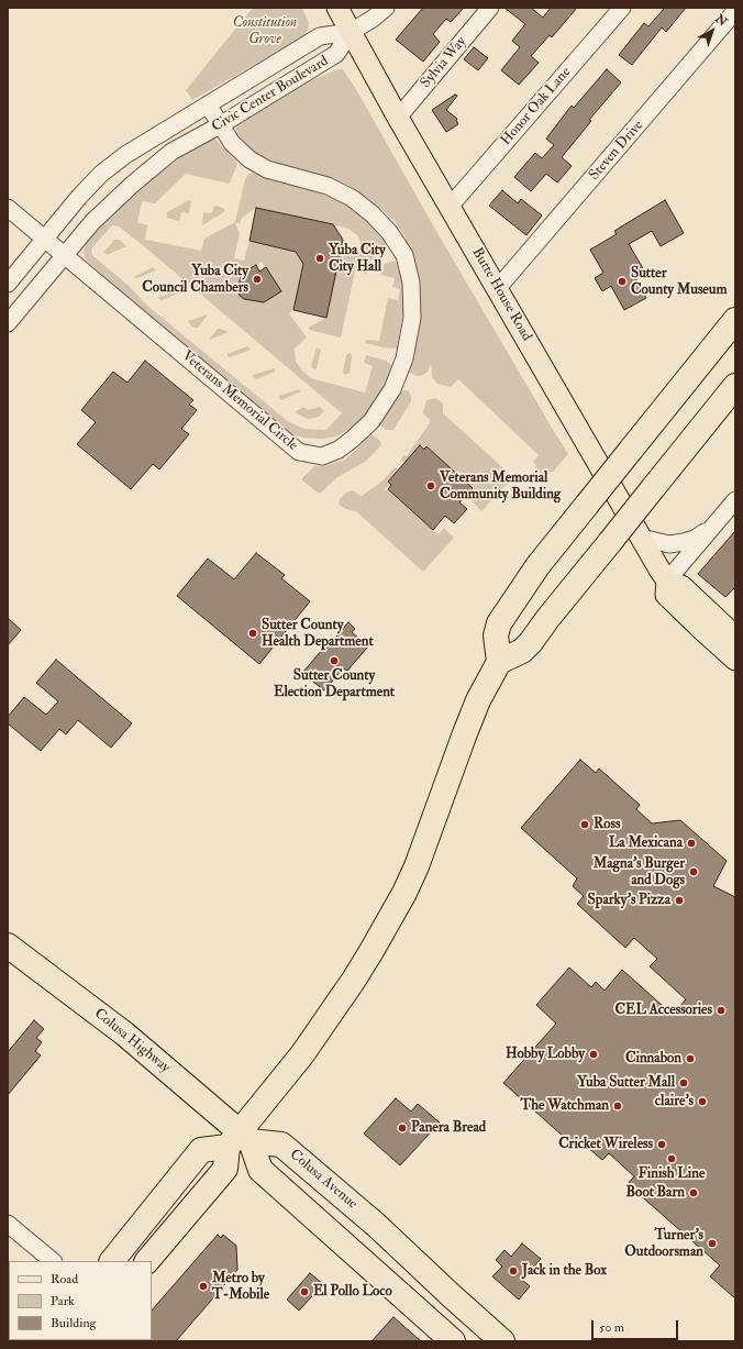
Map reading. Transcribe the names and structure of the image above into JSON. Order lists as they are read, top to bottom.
{
  "streets": {
    "highway": ["Colusa Highway", "Colusa Avenue"],
    "main road": ["Butte House Road"],
    "street": [
      "Sylvia Way",
      "Civic Center Boulevard",
      "Honor Oak Lane",
      "Steven Drive",
      "Veterans Memorial Circle"
    ]
  },
  "crossings": [
    ["Sylvia Way", "Butte House Road"],
    ["Civic Center Boulevard", "Butte House Road"],
    ["Civic Center Boulevard", "Veterans Memorial Circle"],
    ["Honor Oak Lane", "Butte House Road"],
    ["Steven Drive", "Butte House Road"],
    ["Colusa Highway", "Colusa Avenue"]
  ],
  "parks": ["Constitution Grove"],
  "places": [
    "Yuba City City Hall",
    "Yuba City Council Chambers",
    "Sutter County Museum",
    "Veterans Memorial Community Building",
    "Sutter County Health Department",
    "Sutter County Election Department",
    "Ross",
    "La Mexicana",
    "Magna's Burger and Dogs",
    "Sparky's Pizza",
    "CEL Accessories",
    "Hobby Lobby",
    "Cinnabon",
    "Yuba Sutter Mall",
    "claire's",
    "The Watchman",
    "Panera Bread",
    "Cricket Wireless",
    "Finish Line",
    "Boot Barn",
    "Turner's Outdoorsman",
    "Jack in the Box",
    "Metro by T-Mobile",
    "El Pollo Loco"
  ],
  "legend": ["Road", "Park", "Building"],
  "scale_bar": "50 m",
  "north": "top right"
}
